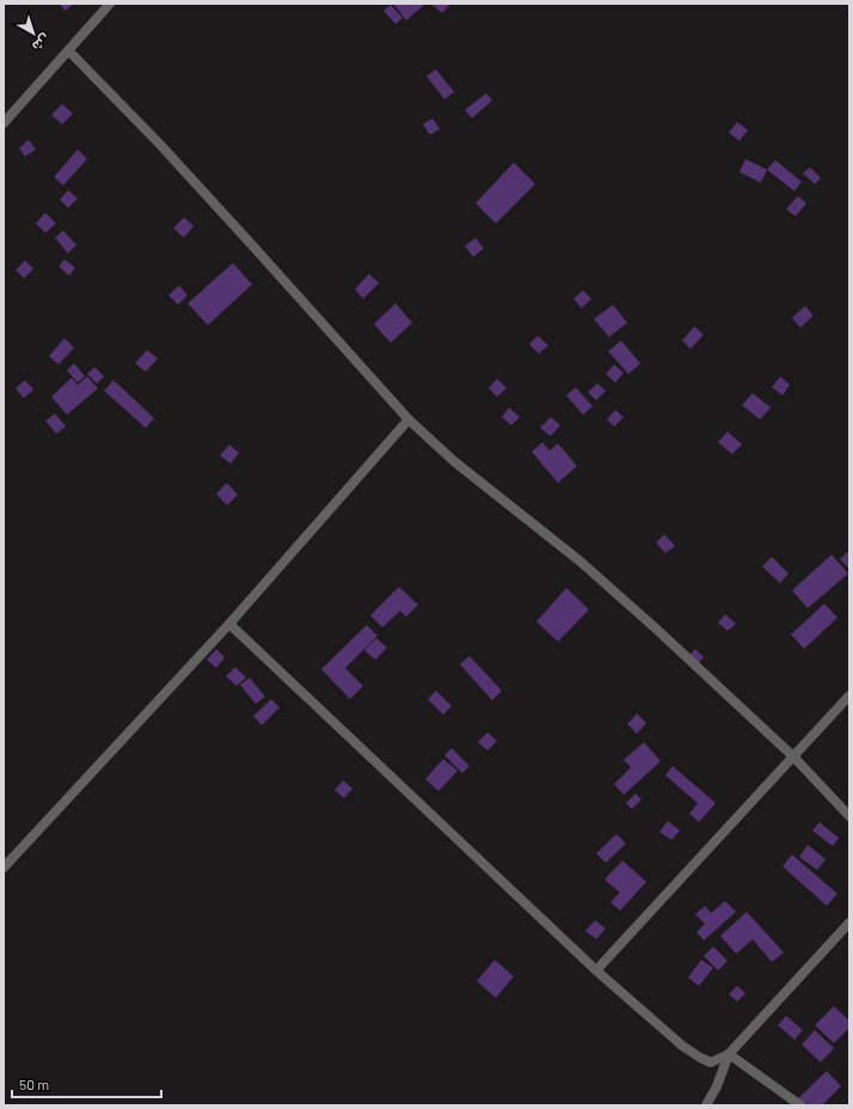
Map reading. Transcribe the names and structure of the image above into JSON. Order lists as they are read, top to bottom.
{
  "scale_bar": "50 m",
  "north": "bottom right"
}
